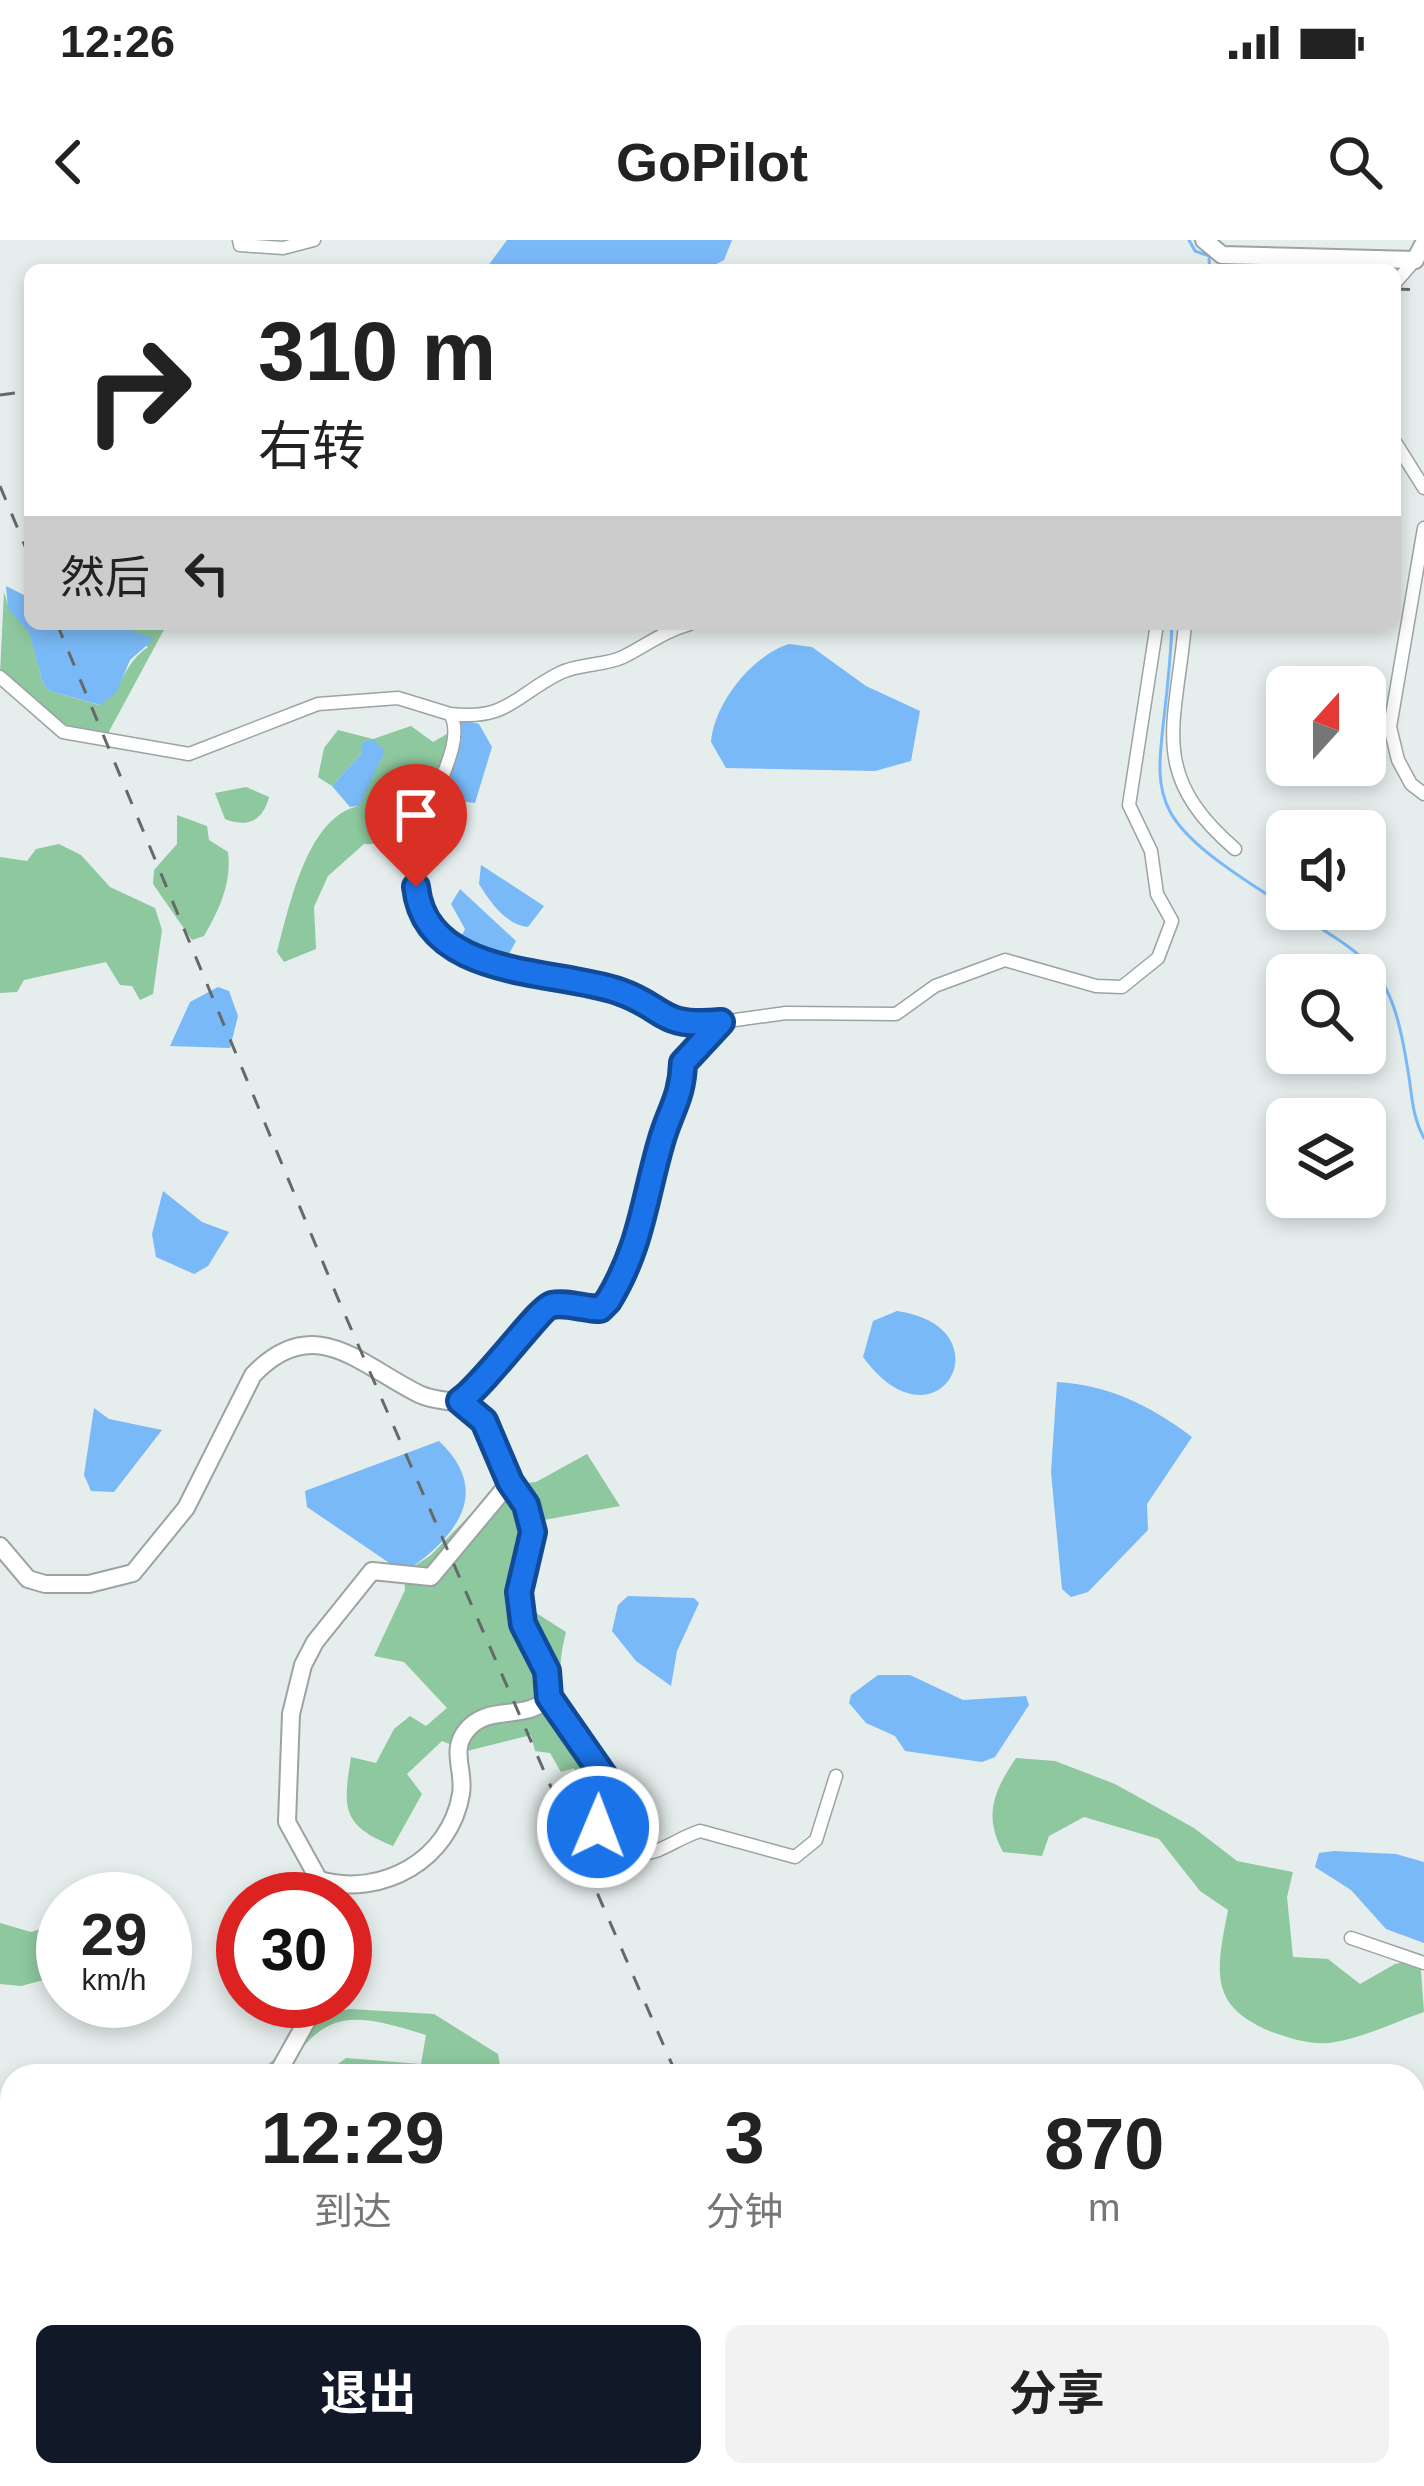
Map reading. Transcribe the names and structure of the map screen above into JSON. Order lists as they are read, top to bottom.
{
  "north": "top",
  "page": {
    "status": "12:26",
    "header": "GoPilot",
    "turn": ["310 m", "右转"],
    "then": "然后",
    "speed": "29 km/h",
    "limit": "30",
    "eta": [
      "12:29",
      "到达",
      "3",
      "分钟",
      "870",
      "m"
    ],
    "buttons": ["退出", "分享"]
  }
}
